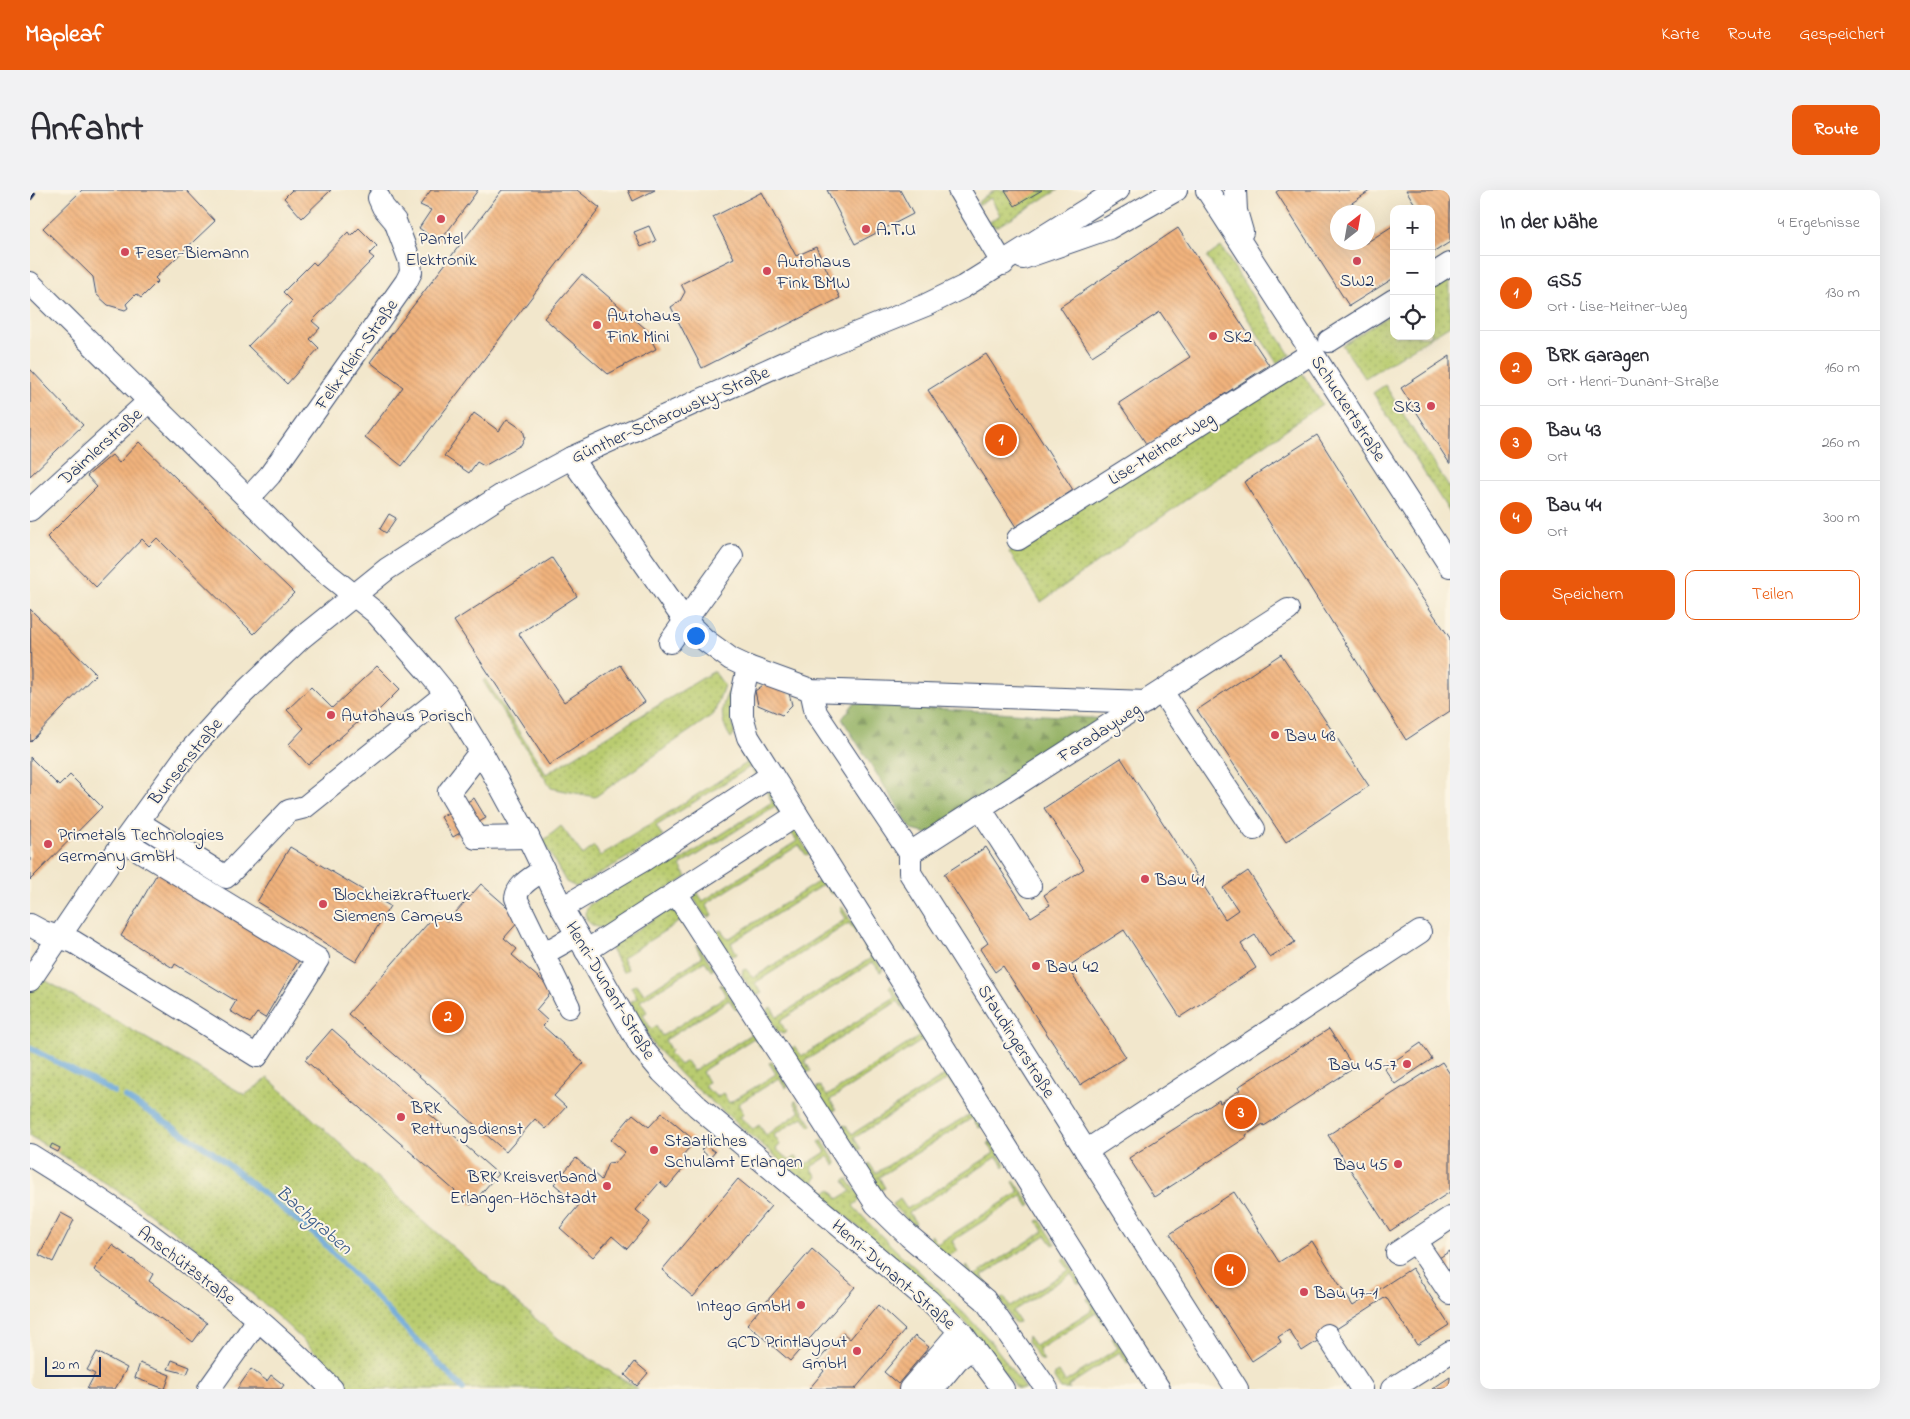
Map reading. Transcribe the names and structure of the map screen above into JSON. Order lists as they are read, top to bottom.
{
  "streets": {
    "street": [
      "Felix-Klein-Straße",
      "Schuckertstraße",
      "Günther-Scharowsky-Straße",
      "Daimlerstraße",
      "Lise-Meitner-Weg",
      "Faradayweg",
      "Bunsenstraße",
      "Henri-Dunant-Straße",
      "Staudingerstraße",
      "Anschützstraße"
    ]
  },
  "crossings": [
    ["Günther-Scharowsky-Straße", "Bunsenstraße"],
    ["Günther-Scharowsky-Straße", "Henri-Dunant-Straße"],
    ["Faradayweg", "Staudingerstraße"],
    ["Bunsenstraße", "Henri-Dunant-Straße"]
  ],
  "water": ["Bachgraben"],
  "places": [
    "Pantel Elektronik",
    "A.T.U",
    "Feser-Biemann",
    "SW2",
    "Autohaus Fink BMW",
    "Autohaus Fink Mini",
    "SK2",
    "SK3",
    "Autohaus Porisch",
    "Bau 48",
    "Primetals Technologies Germany GmbH",
    "Bau 41",
    "Blockheizkraftwerk Siemens Campus",
    "Bau 42",
    "Bau 45-7",
    "BRK Rettungsdienst",
    "Staatliches Schulamt Erlangen",
    "Bau 45",
    "BRK Kreisverband Erlangen-Höchstadt",
    "Bau 47-1",
    "Intego GmbH",
    "GCD Printlayout GmbH"
  ],
  "scale_bar": "20 m",
  "north": "top right",
  "page": {
    "header": "Mapleaf",
    "nav": ["Karte", "Route", "Gespeichert"],
    "title": "Anfahrt",
    "buttons": [
      "Route",
      ["Speichern", "Teilen"]
    ],
    "heading": ["In der Nähe", "4 Ergebnisse"],
    "map_buttons": ["+", "−"],
    "list": [
      {
        "mark": "1",
        "name": "GS5",
        "note": "Ort · Lise-Meitner-Weg",
        "value": "130 m"
      },
      {
        "mark": "2",
        "name": "BRK Garagen",
        "note": "Ort · Henri-Dunant-Straße",
        "value": "160 m"
      },
      {
        "mark": "3",
        "name": "Bau 43",
        "note": "Ort",
        "value": "260 m"
      },
      {
        "mark": "4",
        "name": "Bau 44",
        "note": "Ort",
        "value": "300 m"
      }
    ],
    "pins": [
      "1",
      "2",
      "3",
      "4"
    ],
    "scale": "20 m"
  }
}
